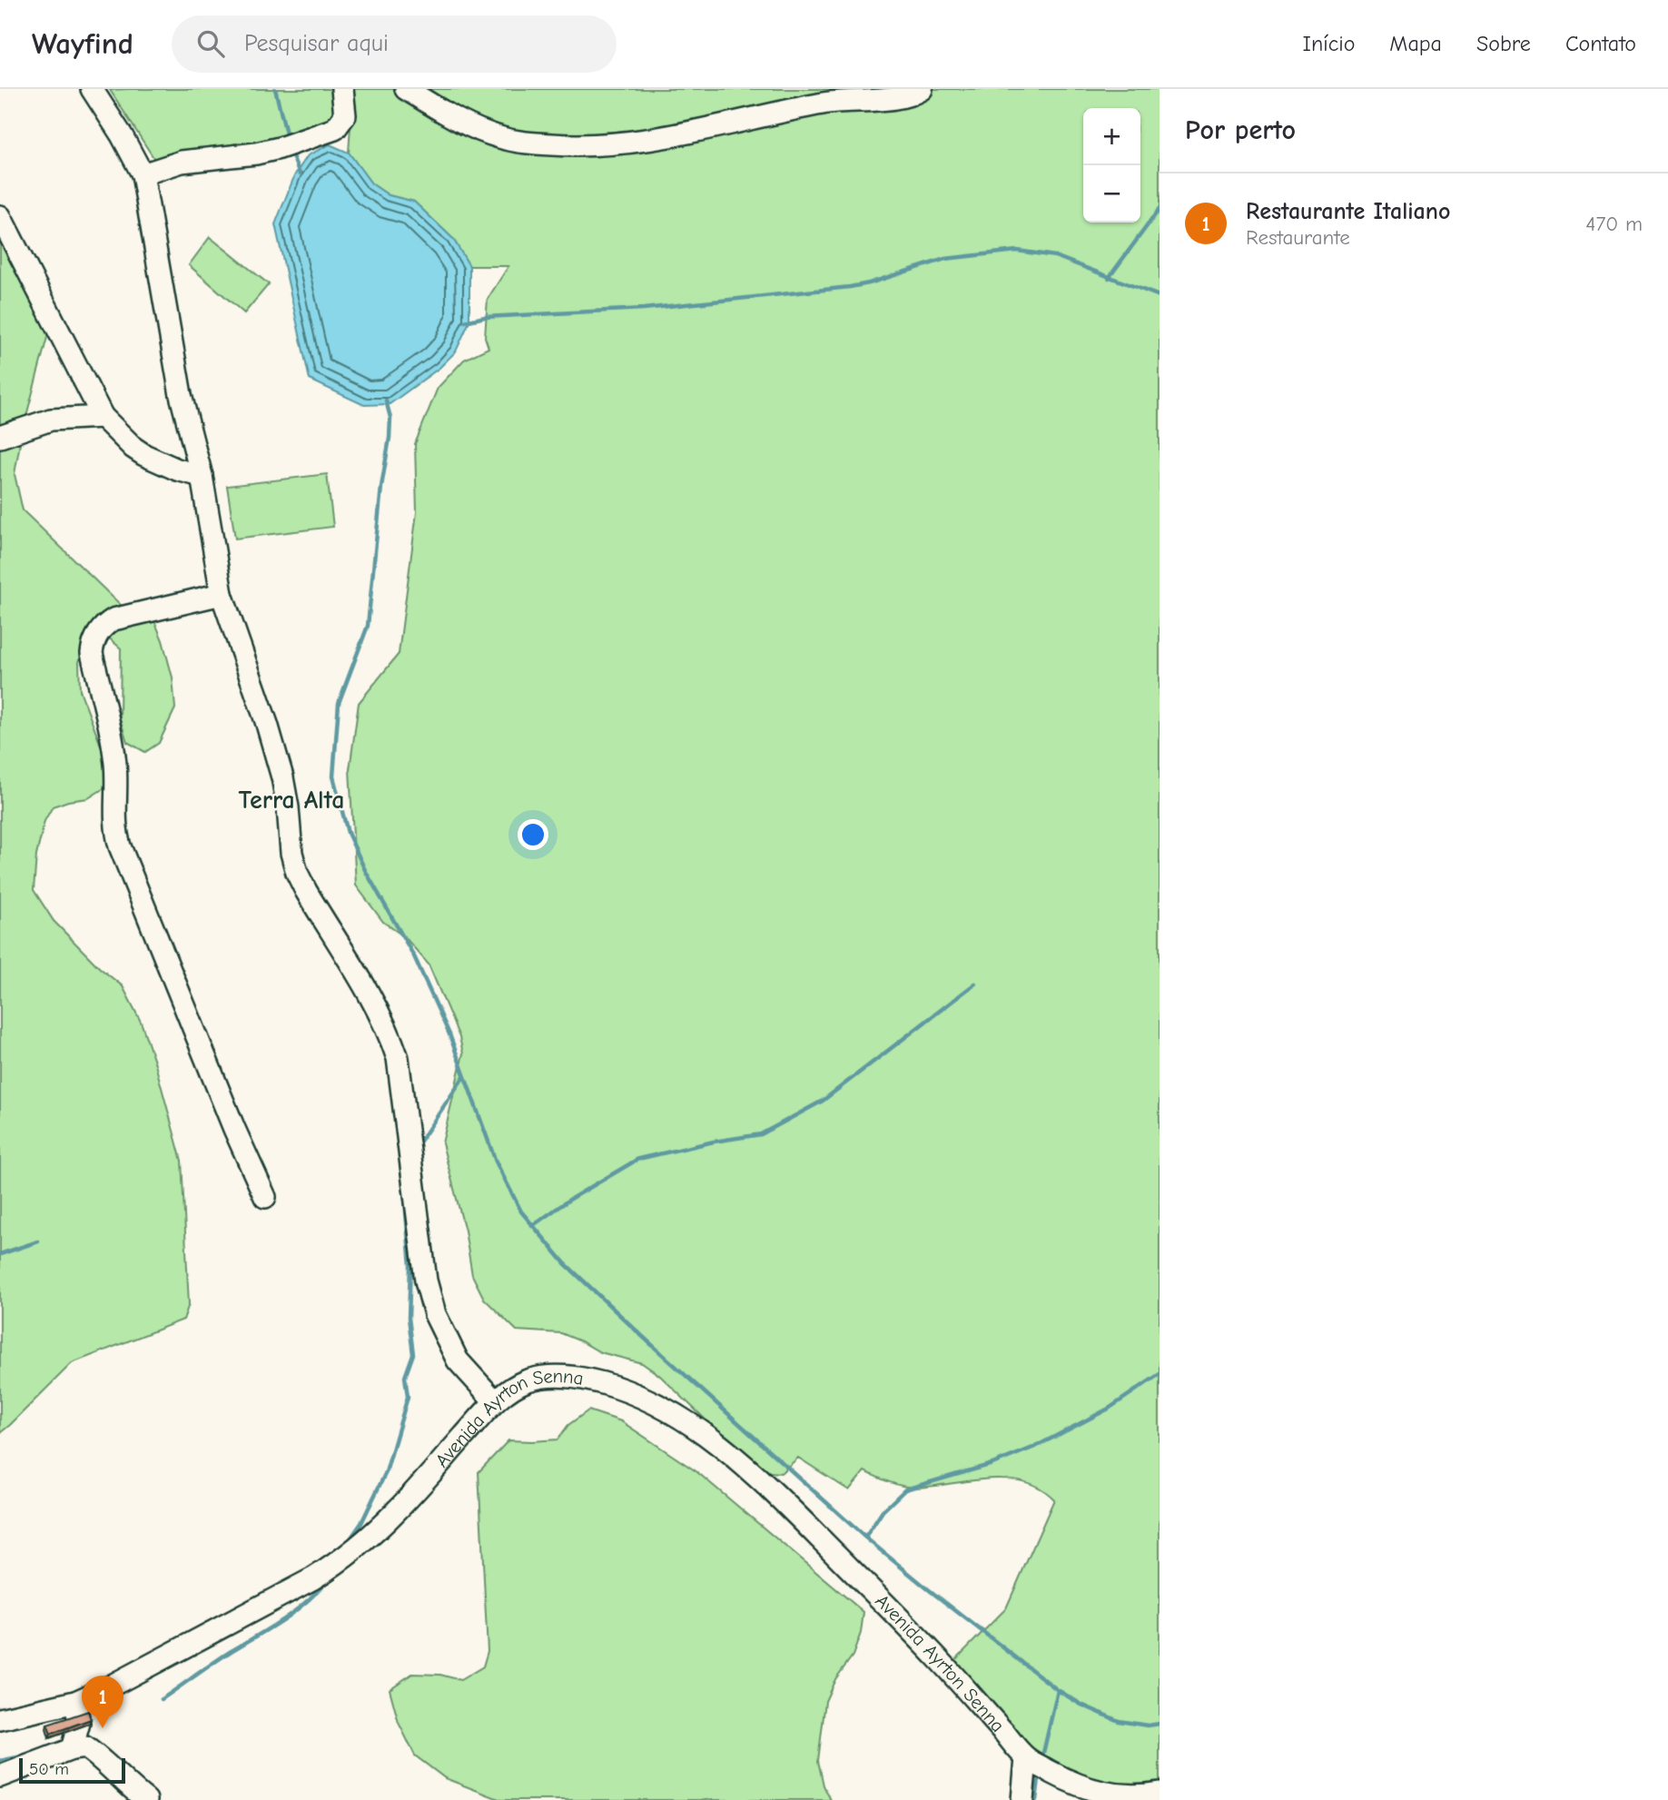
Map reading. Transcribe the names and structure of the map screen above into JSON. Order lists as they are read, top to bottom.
{
  "streets": {
    "street": ["Avenida Ayrton Senna"]
  },
  "districts": ["Terra Alta"],
  "scale_bar": "50 m",
  "page": {
    "header": "Wayfind",
    "search": "Pesquisar aqui",
    "nav": [
      "Início",
      "Mapa",
      "Sobre",
      "Contato"
    ],
    "heading": "Por perto",
    "map_buttons": ["+", "−"],
    "list": [
      {
        "mark": "1",
        "name": "Restaurante Italiano",
        "note": "Restaurante",
        "value": "470 m"
      }
    ],
    "pins": "1",
    "scale": "50 m"
  }
}
